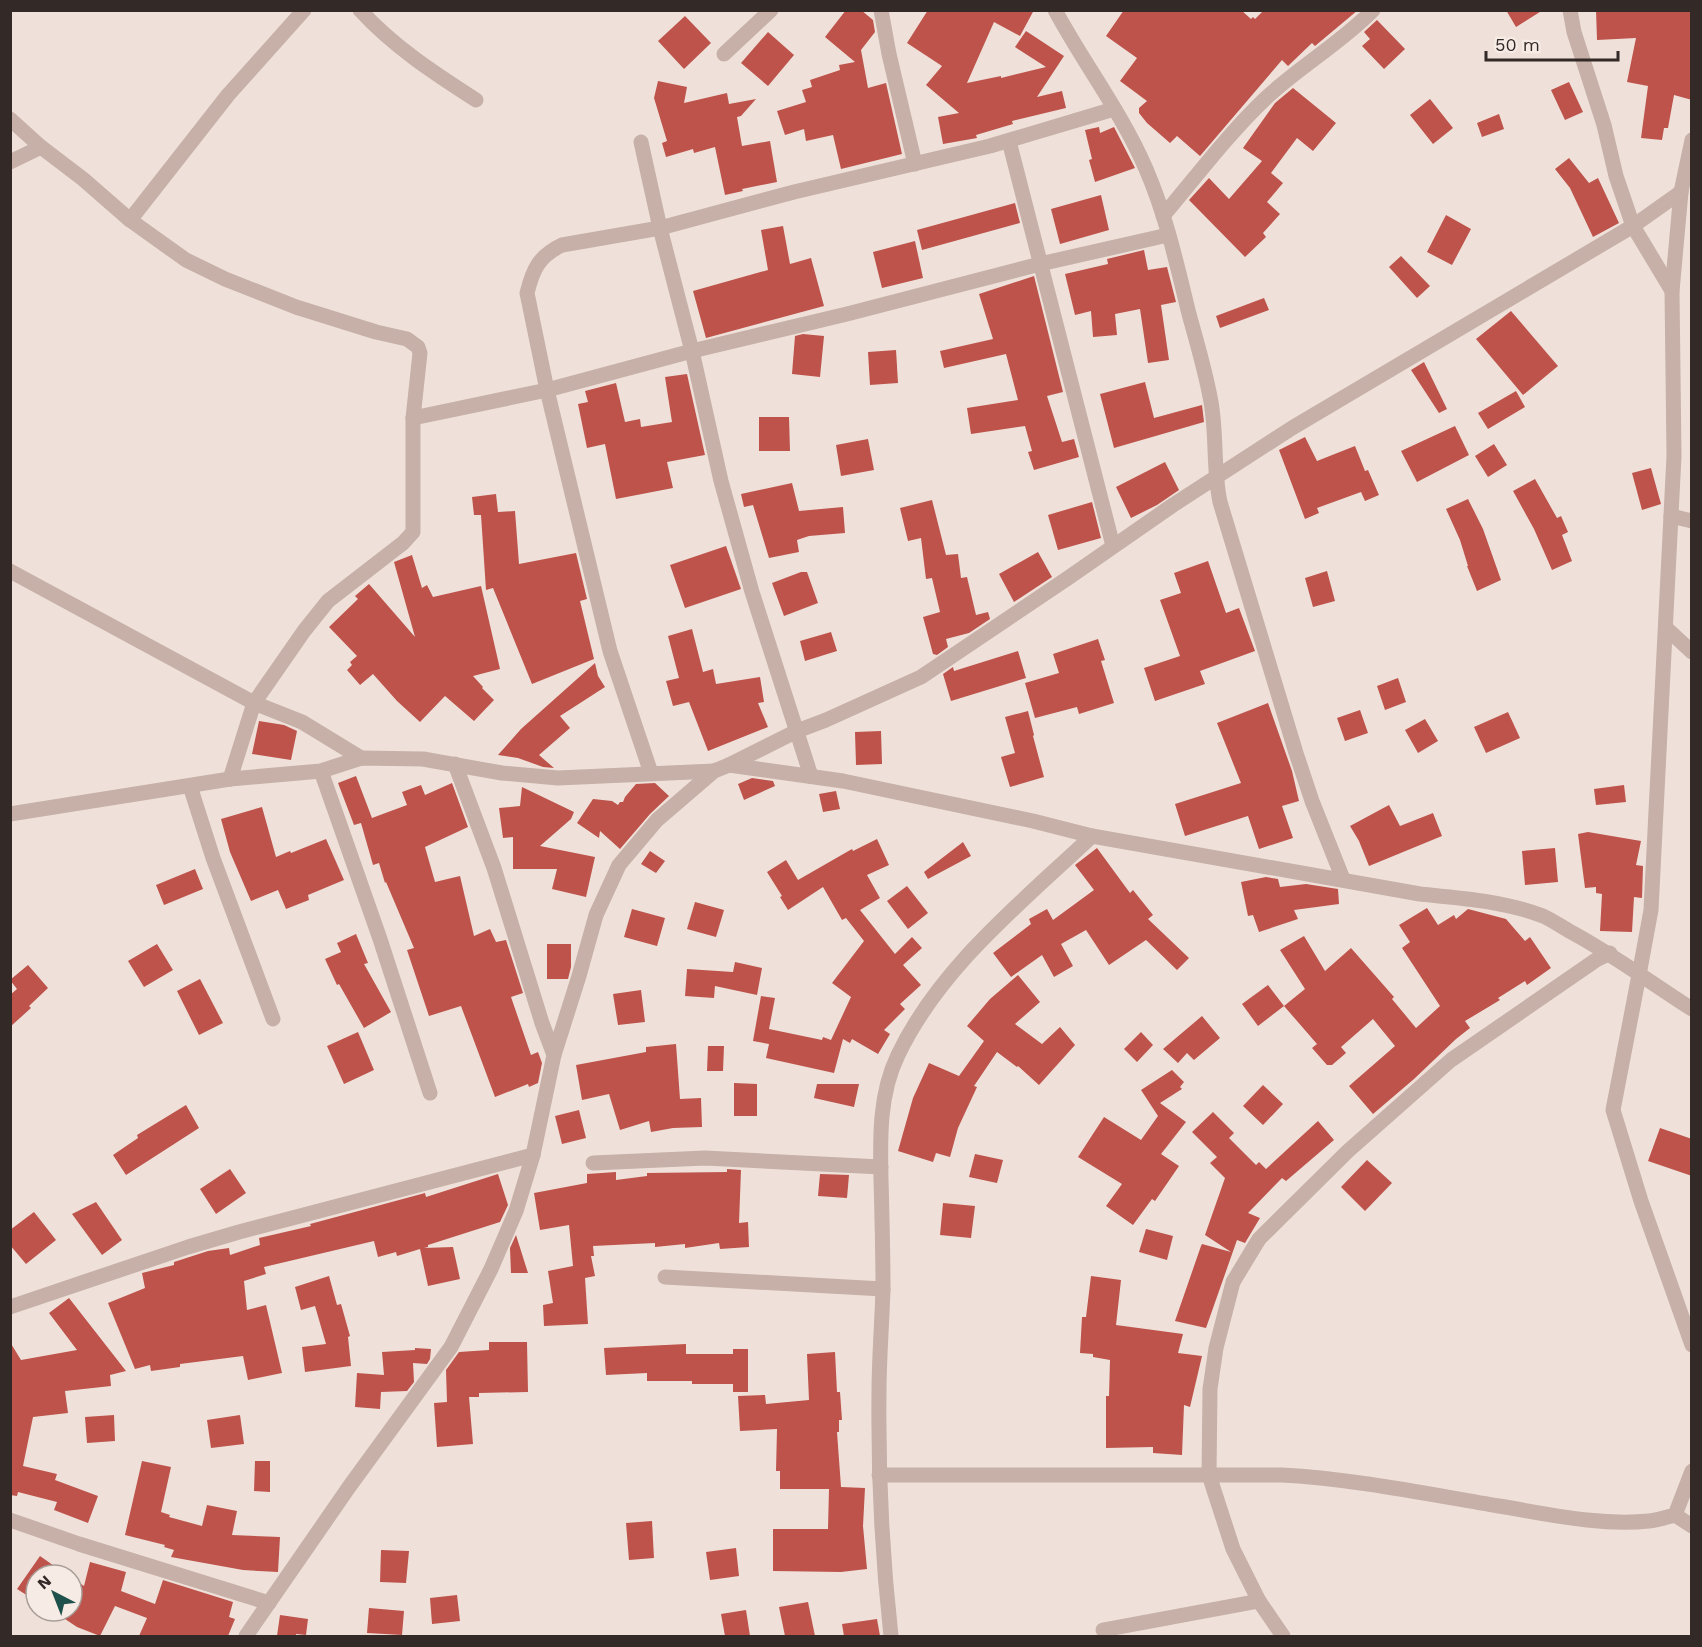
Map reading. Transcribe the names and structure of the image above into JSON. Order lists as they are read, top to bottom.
{
  "scale_bar": "50 m",
  "north": "top left"
}
